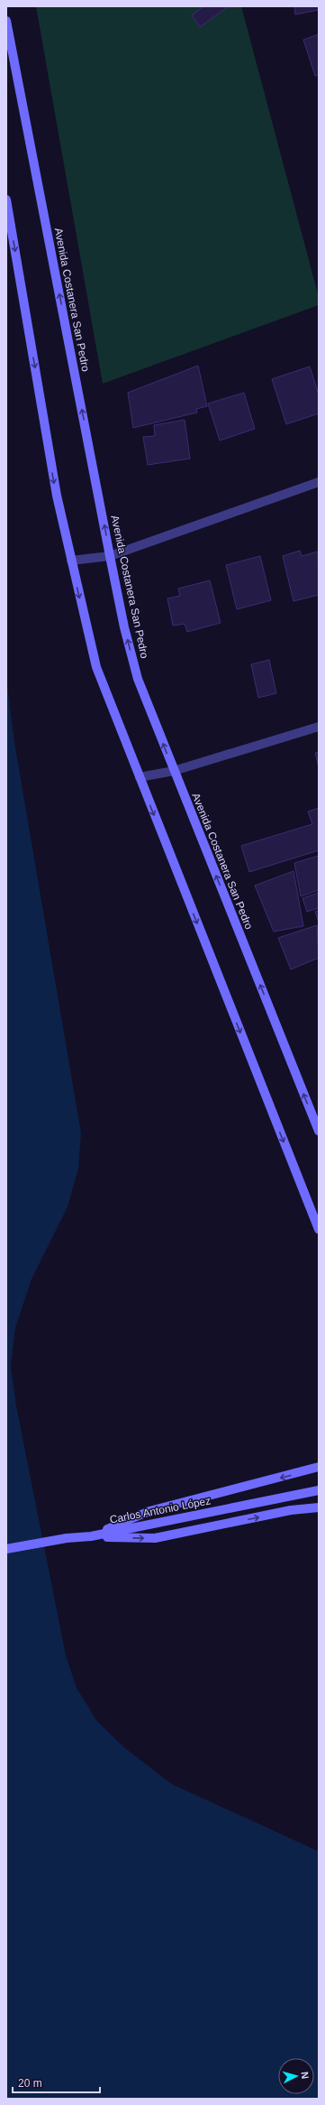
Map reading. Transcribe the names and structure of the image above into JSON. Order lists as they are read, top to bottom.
{
  "streets": {
    "main road": ["Avenida Costanera San Pedro", "Carlos Antonio López"]
  },
  "scale_bar": "20 m",
  "north": "right"
}
